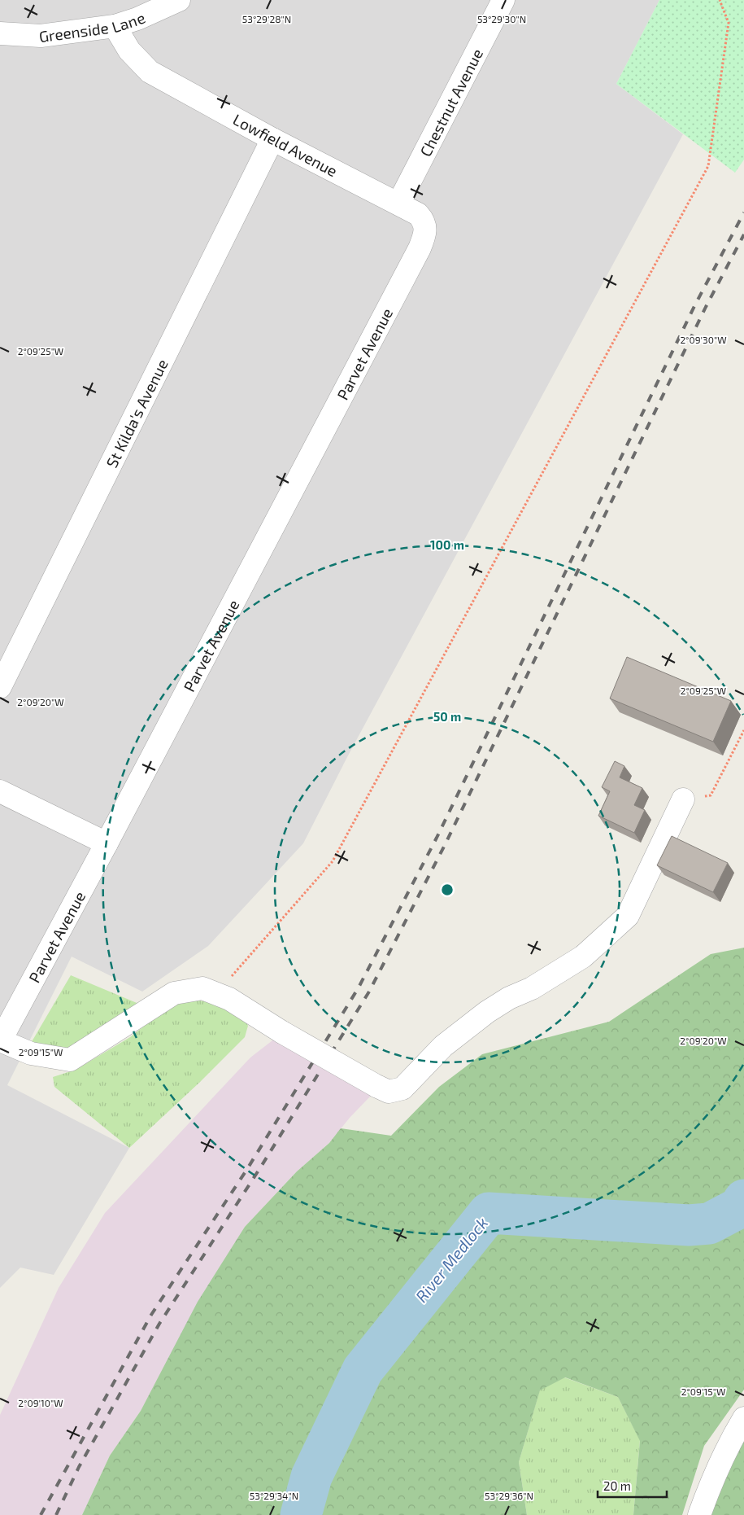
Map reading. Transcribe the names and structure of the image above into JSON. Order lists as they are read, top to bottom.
{
  "streets": {
    "street": [
      "Greenside Lane",
      "Chestnut Avenue",
      "Lowfield Avenue",
      "Parvet Avenue",
      "St Kilda's Avenue"
    ]
  },
  "crossings": [
    ["Greenside Lane", "Lowfield Avenue"],
    ["Chestnut Avenue", "Lowfield Avenue"],
    ["Lowfield Avenue", "Parvet Avenue"],
    ["Lowfield Avenue", "St Kilda's Avenue"]
  ],
  "water": ["River Medlock"],
  "scale_bar": "20 m",
  "coordinates": [
    "53°29'28\"N",
    "53°29'30\"N",
    "2°09'30\"W",
    "2°09'25\"W",
    "2°09'20\"W",
    "2°09'15\"W",
    "2°09'10\"W",
    "53°29'34\"N",
    "53°29'36\"N"
  ],
  "rings": ["100 m", "50 m"]
}
